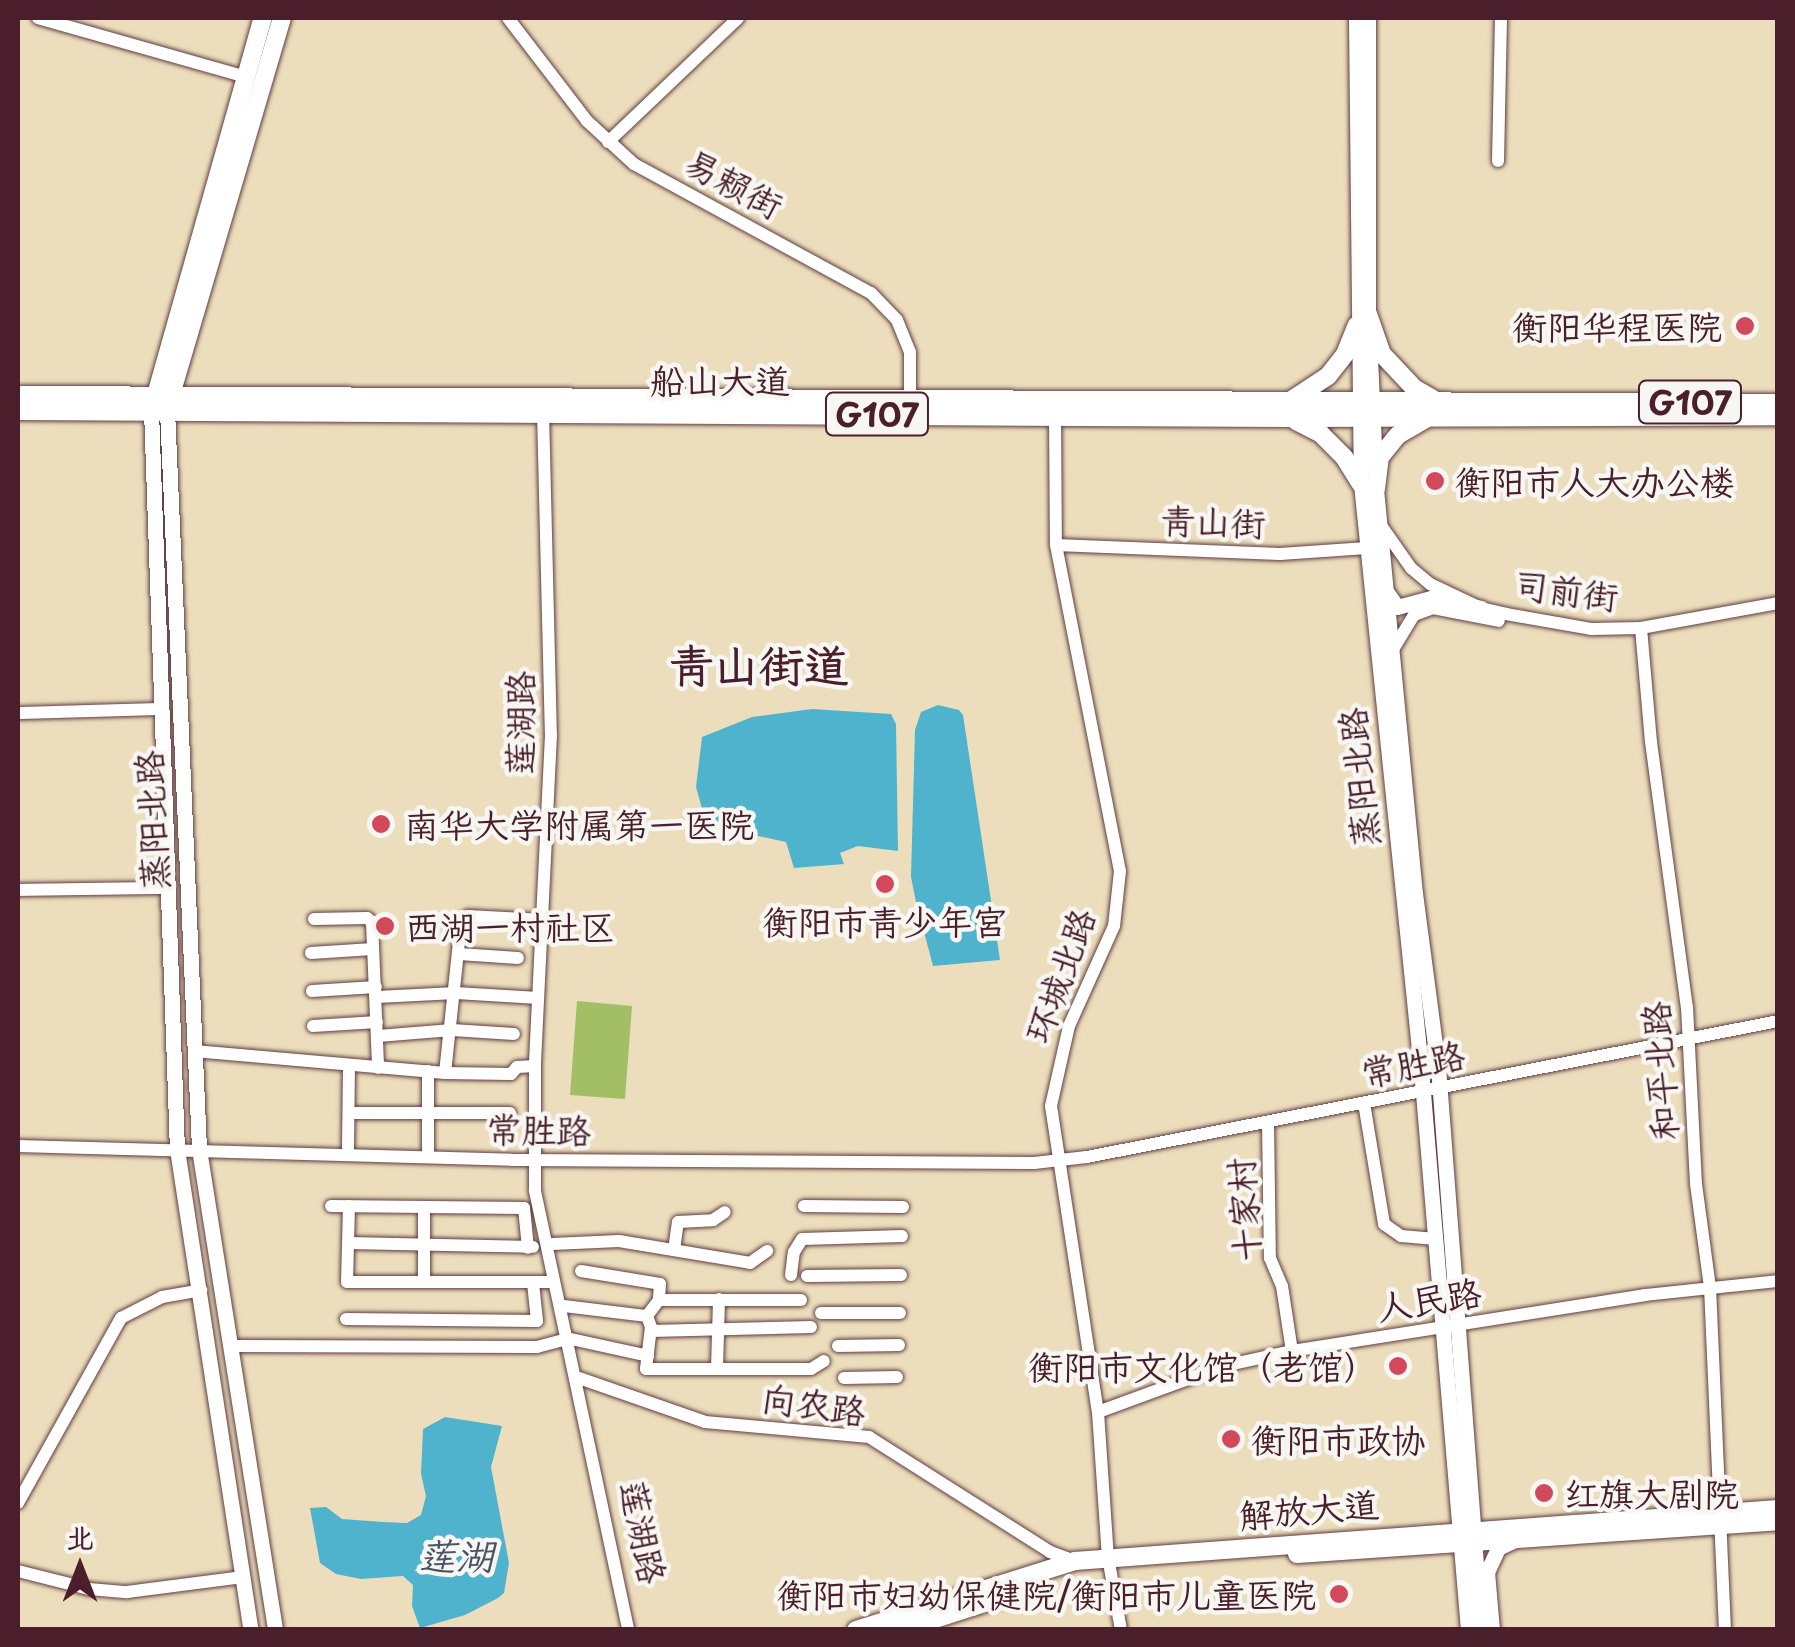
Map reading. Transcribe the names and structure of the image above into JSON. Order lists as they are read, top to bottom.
{
  "streets": {
    "highway": [
      "船山大道",
      "G107",
      "蒸阳北路",
      "解放大道"
    ],
    "street": [
      "易赖街",
      "青山街",
      "司前街",
      "莲湖路",
      "环城北路",
      "常胜路",
      "和平北路",
      "十家村",
      "人民路",
      "向农路"
    ]
  },
  "crossings": [
    ["易赖街", "船山大道"],
    ["船山大道", "G107"],
    ["船山大道", "莲湖路"],
    ["船山大道", "蒸阳北路"],
    ["船山大道", "环城北路"],
    ["青山街", "蒸阳北路"],
    ["青山街", "环城北路"],
    ["司前街", "蒸阳北路"],
    ["司前街", "和平北路"],
    ["莲湖路", "常胜路"],
    ["莲湖路", "向农路"],
    ["蒸阳北路", "常胜路"],
    ["蒸阳北路", "人民路"],
    ["蒸阳北路", "解放大道"],
    ["环城北路", "常胜路"],
    ["环城北路", "人民路"],
    ["环城北路", "解放大道"],
    ["常胜路", "和平北路"],
    ["常胜路", "十家村"],
    ["和平北路", "人民路"],
    ["和平北路", "解放大道"],
    ["十家村", "人民路"],
    ["向农路", "解放大道"]
  ],
  "districts": ["青山街道"],
  "water": ["莲湖"],
  "places": [
    "衡阳华程医院",
    "衡阳市人大办公楼",
    "南华大学附属第一医院",
    "衡阳市青少年宫",
    "西湖一村社区",
    "衡阳市文化馆（老馆）",
    "衡阳市政协",
    "红旗大剧院",
    "衡阳市妇幼保健院/衡阳市儿童医院"
  ],
  "north": "top"
}
